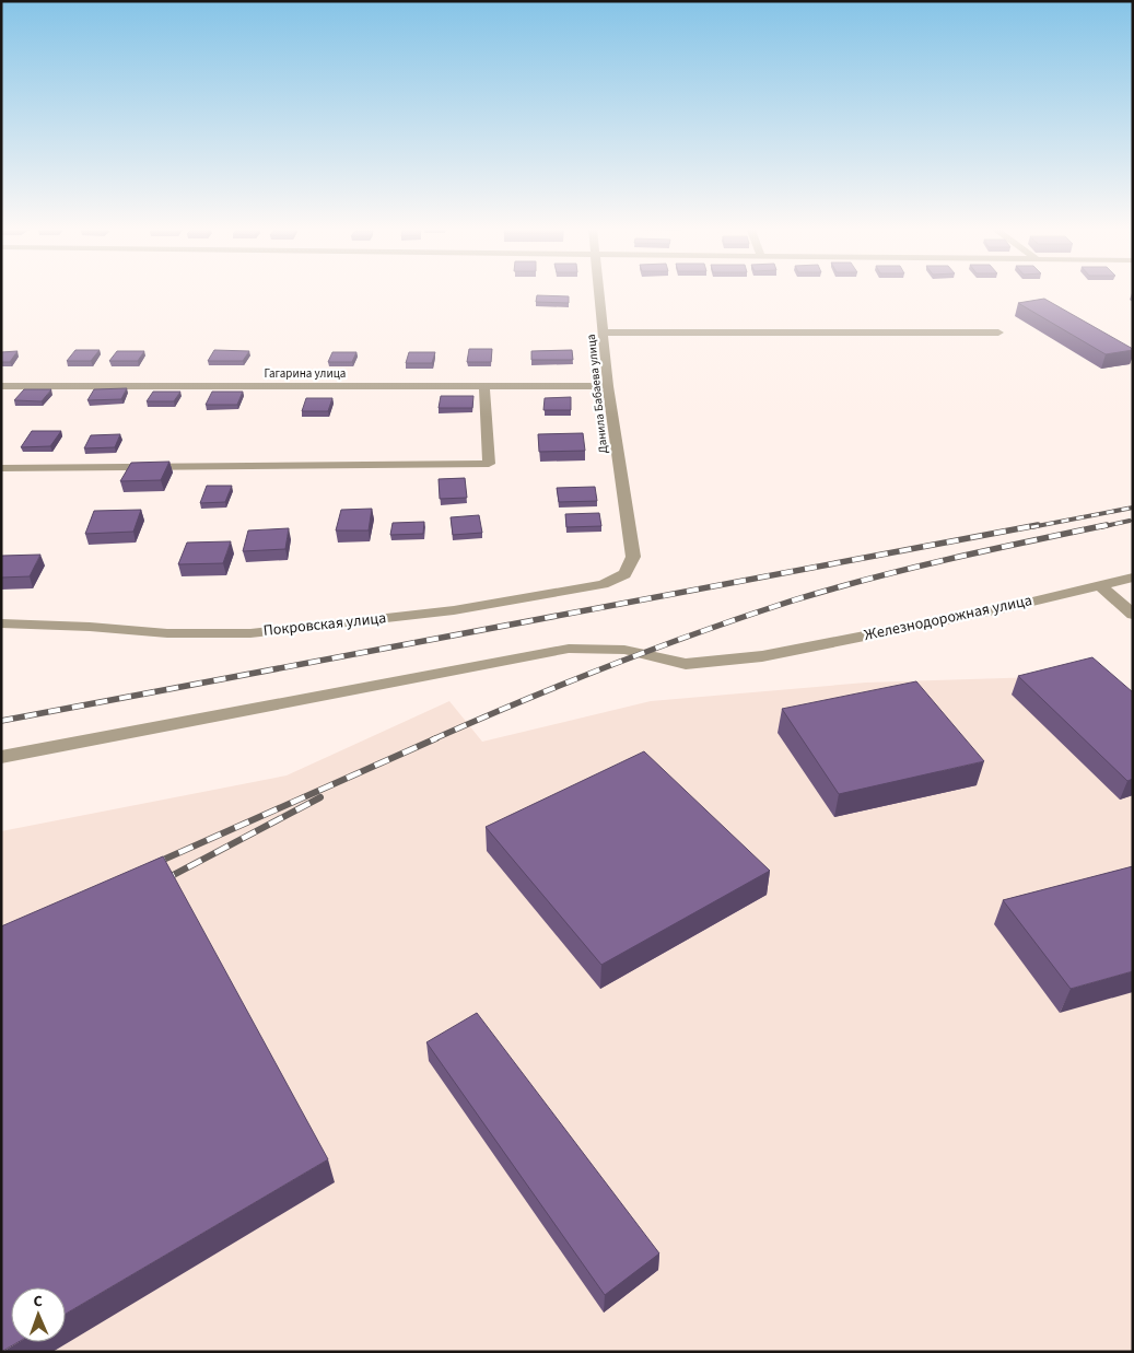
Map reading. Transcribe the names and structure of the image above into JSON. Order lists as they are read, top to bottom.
{
  "streets": {
    "street": [
      "Гагарина улица",
      "Данила Бабаева улица",
      "Железнодорожная улица",
      "Покровская улица"
    ]
  },
  "crossings": [
    ["Гагарина улица", "Данила Бабаева улица"],
    ["Данила Бабаева улица", "Покровская улица"]
  ],
  "north": "top"
}
